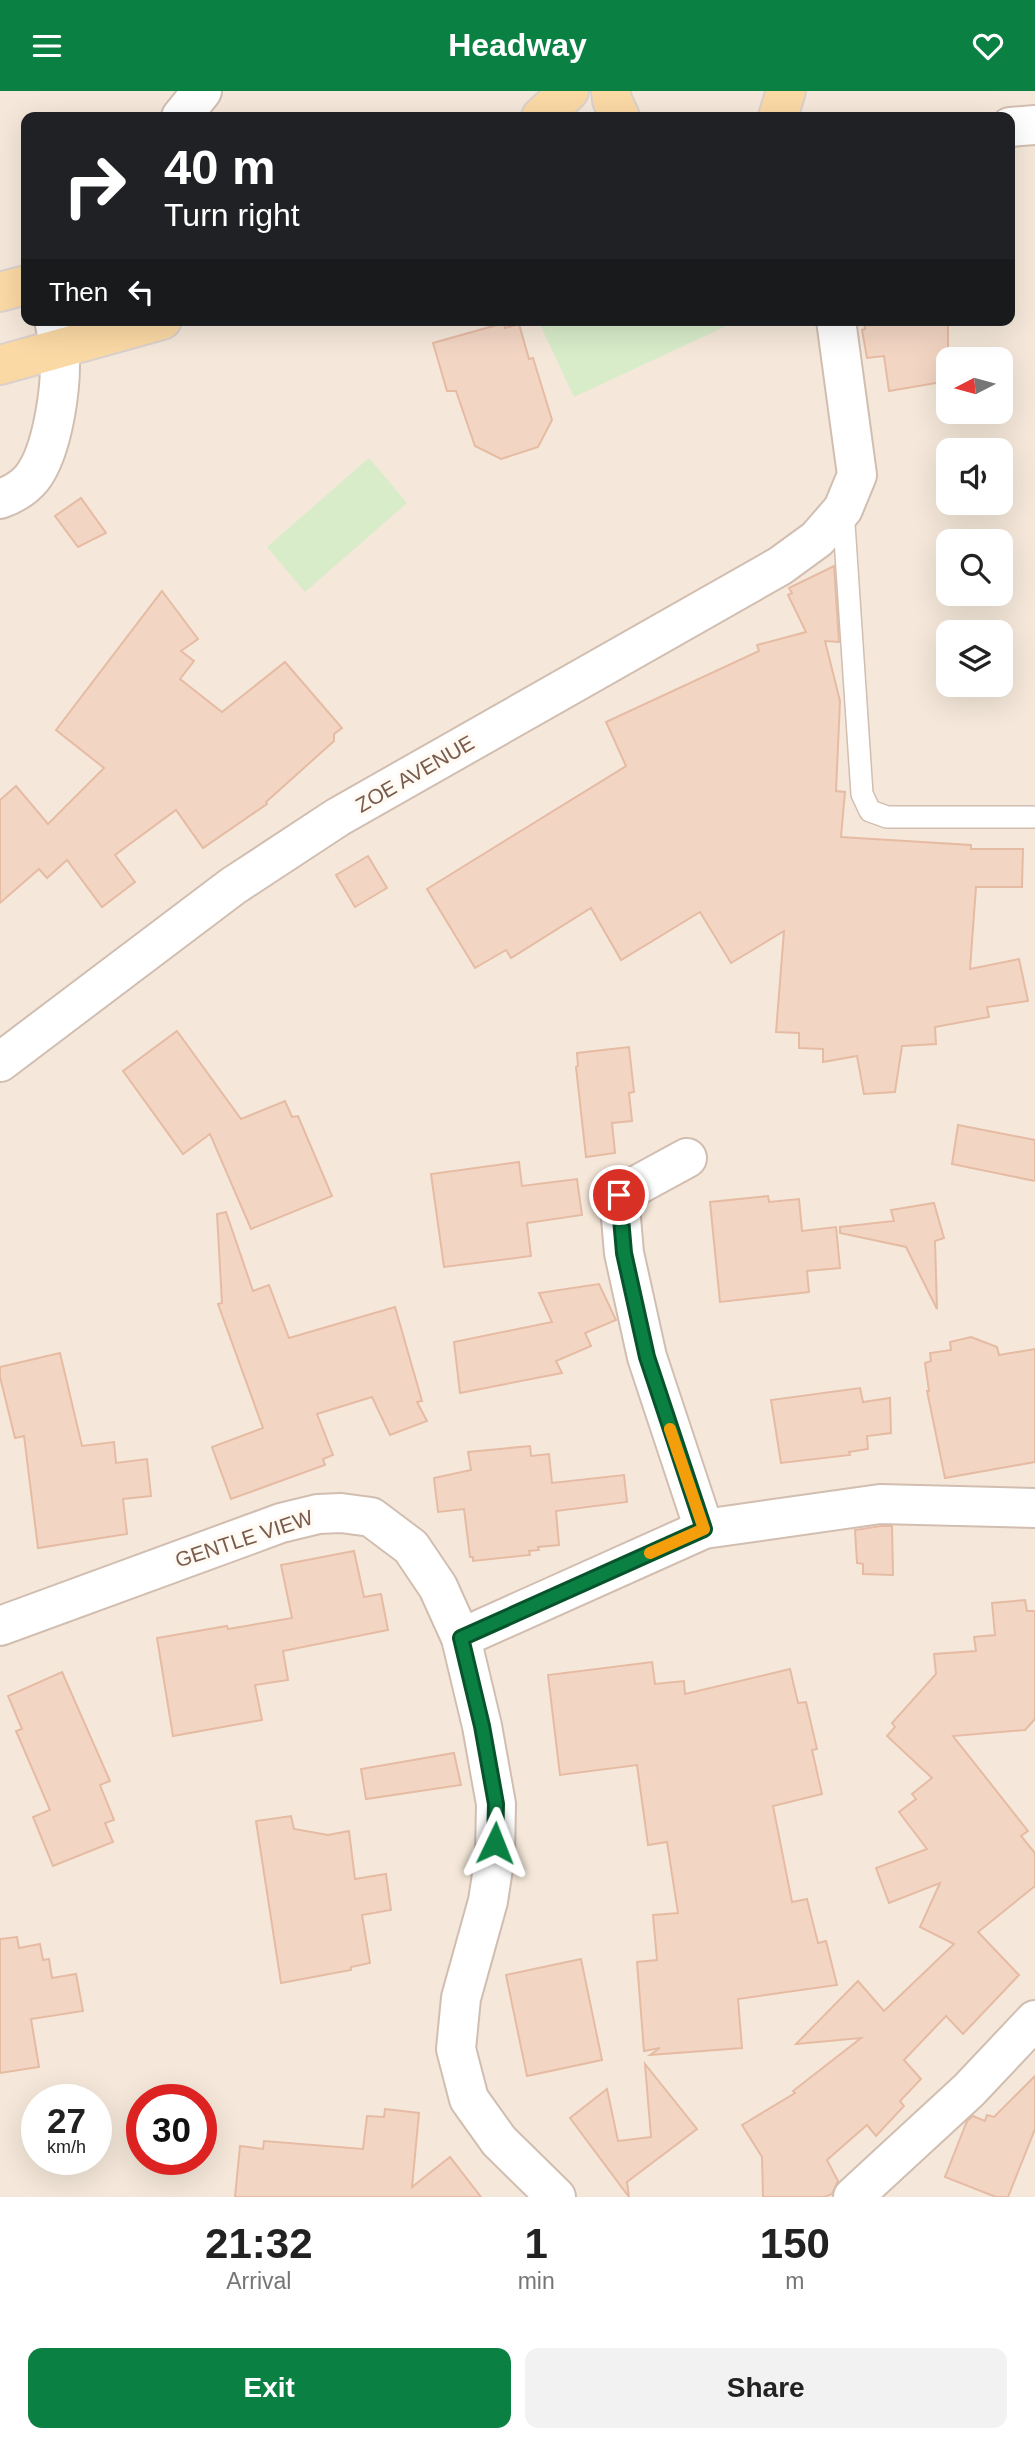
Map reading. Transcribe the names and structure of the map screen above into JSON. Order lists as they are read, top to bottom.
{
  "streets": {
    "street": ["ZOE AVENUE", "GENTLE VIEW"]
  },
  "north": "left",
  "page": {
    "header": "Headway",
    "turn": ["40 m", "Turn right"],
    "then": "Then",
    "speed": "27 km/h",
    "limit": "30",
    "eta": [
      "21:32",
      "Arrival",
      "1",
      "min",
      "150",
      "m"
    ],
    "buttons": ["Exit", "Share"]
  }
}
